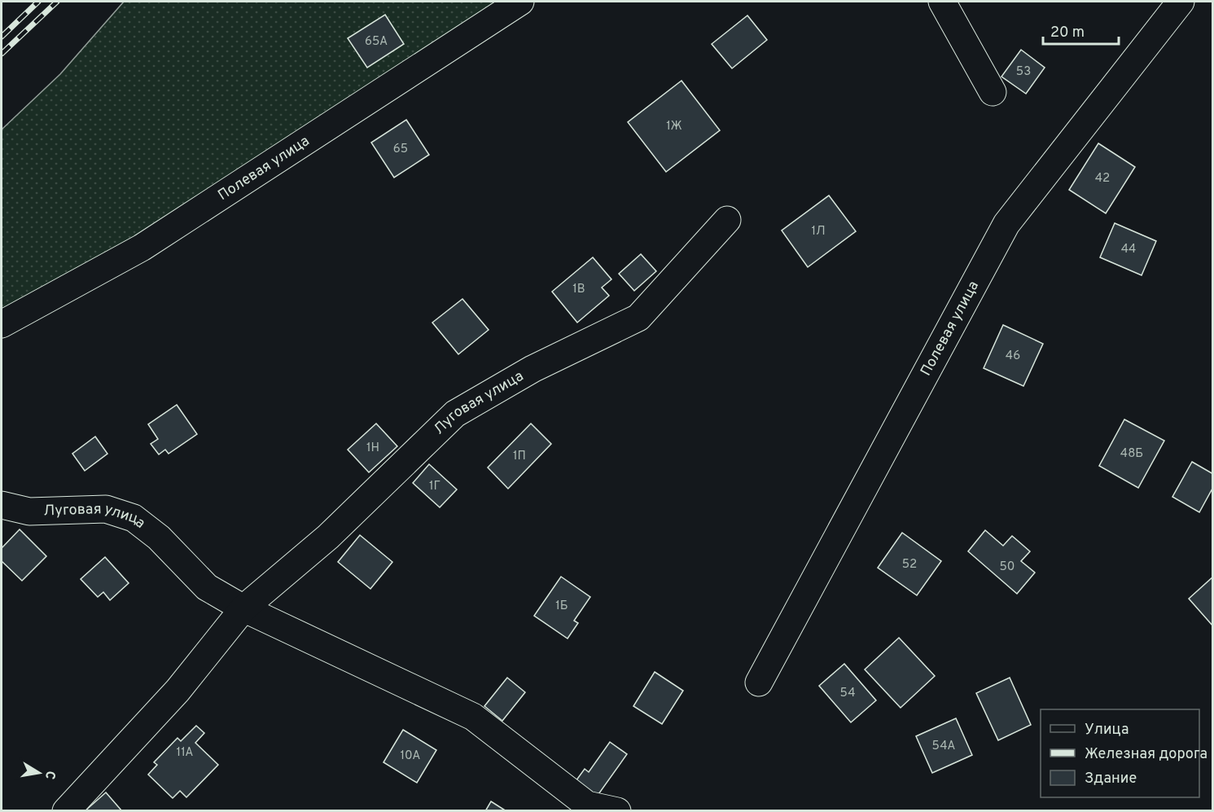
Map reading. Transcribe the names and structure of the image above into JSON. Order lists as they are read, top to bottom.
{
  "streets": {
    "street": ["Полевая улица", "Луговая улица"]
  },
  "house_numbers": [
    "65А",
    "53",
    "1Ж",
    "65",
    "42",
    "1Л",
    "44",
    "1В",
    "46",
    "1Н",
    "48Б",
    "1П",
    "1Г",
    "52",
    "50",
    "1Б",
    "54",
    "54А",
    "11А",
    "10А"
  ],
  "legend": ["Улица", "Железная дорога", "Здание"],
  "scale_bar": "20 m",
  "north": "right"
}
